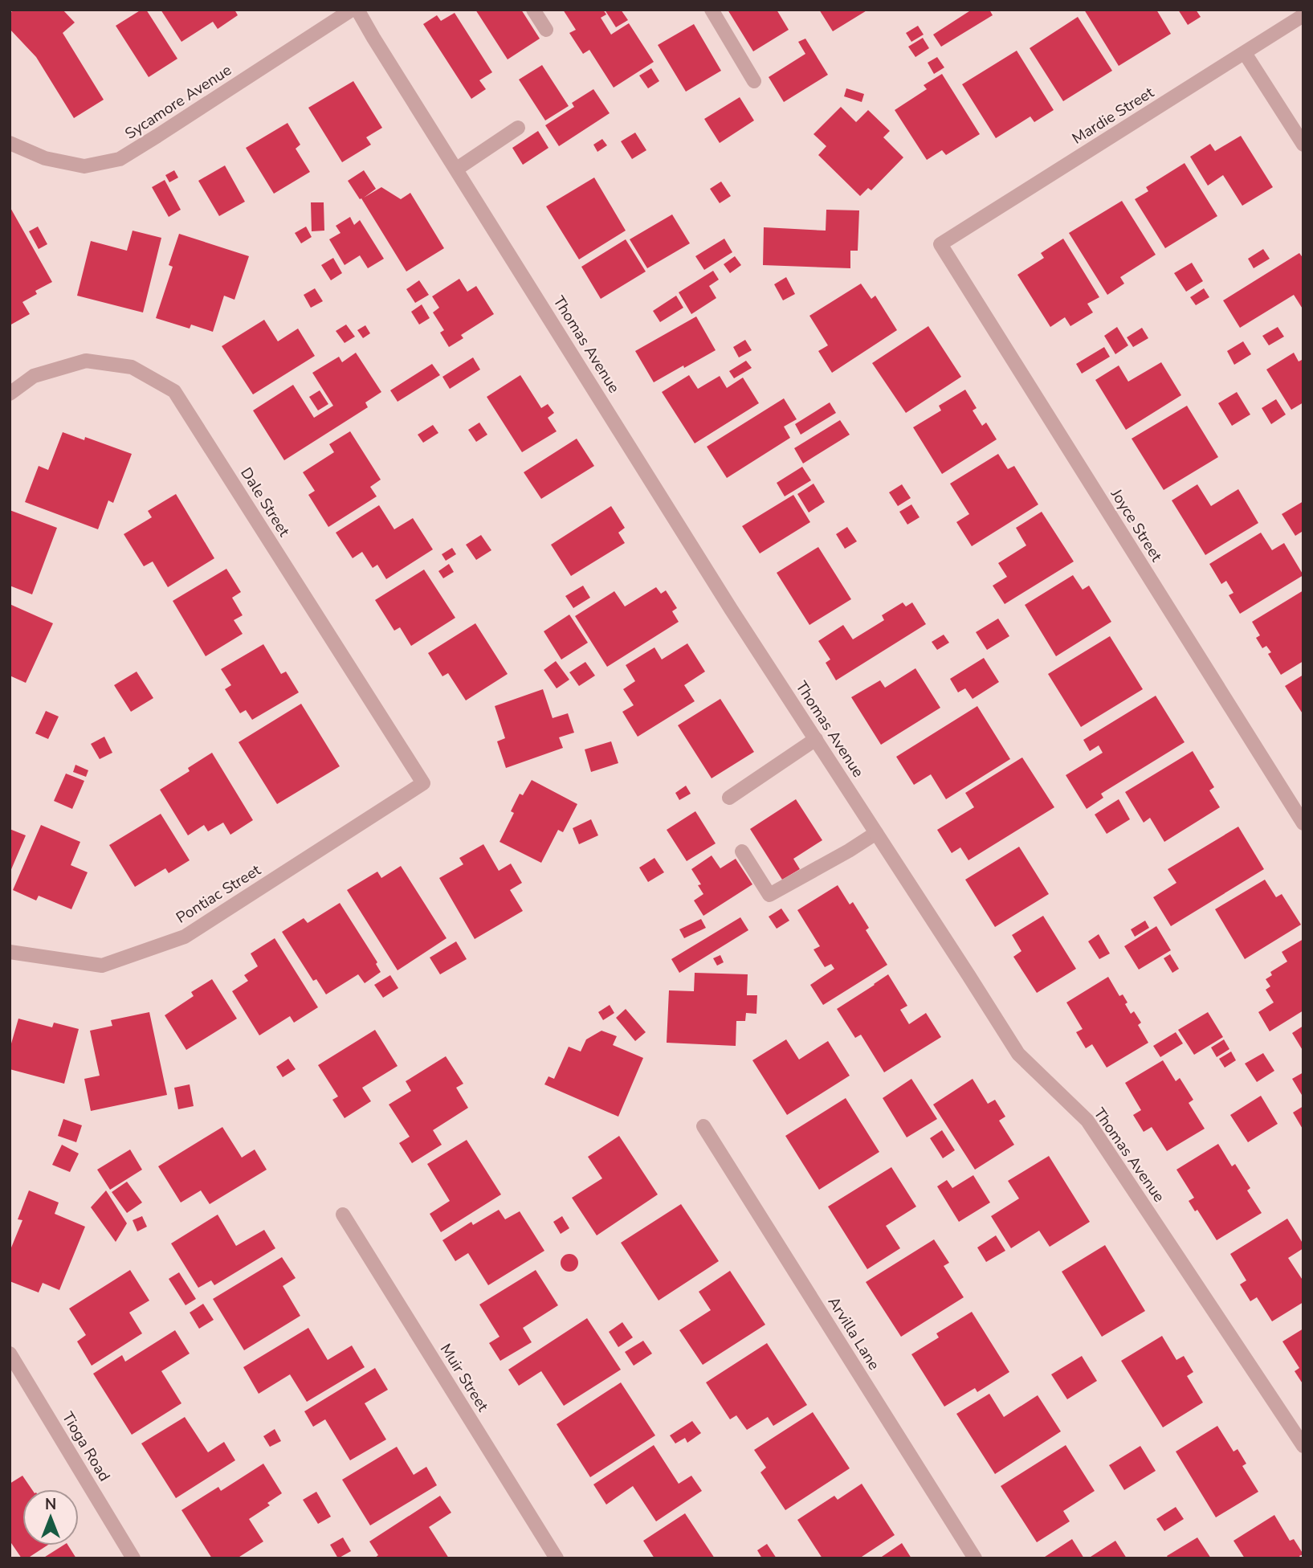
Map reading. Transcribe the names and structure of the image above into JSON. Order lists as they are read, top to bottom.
{
  "streets": {
    "street": [
      "Sycamore Avenue",
      "Mardie Street",
      "Thomas Avenue",
      "Dale Street",
      "Joyce Street",
      "Pontiac Street",
      "Arvilla Lane",
      "Muir Street",
      "Tioga Road"
    ]
  },
  "crossings": [
    ["Mardie Street", "Joyce Street"],
    ["Dale Street", "Pontiac Street"]
  ],
  "north": "top"
}
